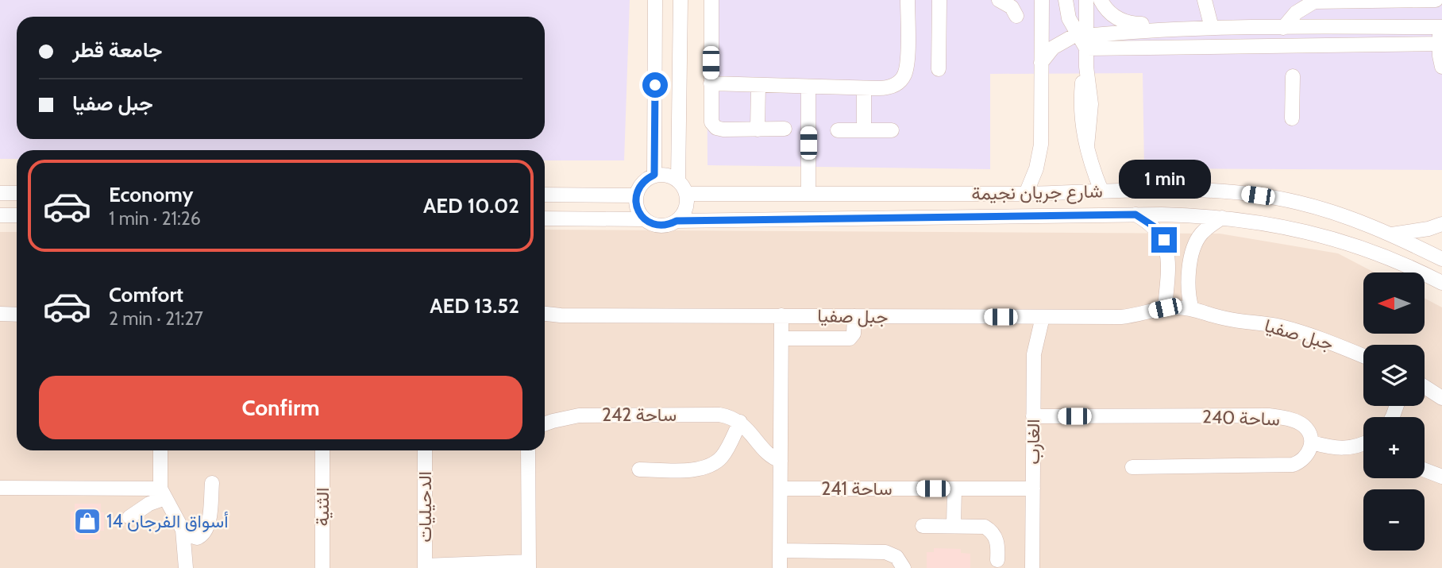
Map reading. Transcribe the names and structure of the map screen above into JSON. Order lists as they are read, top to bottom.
{
  "streets": {
    "street": [
      "شارع جريان نجيمة",
      "جبل صفيا",
      "ساحة 242",
      "ساحة 240",
      "الغارب",
      "ساحة 241",
      "الثنية",
      "الدحيليات"
    ]
  },
  "crossings": [
    ["جبل صفيا", "الغارب"],
    ["ساحة 240", "الغارب"],
    ["الغارب", "ساحة 241"]
  ],
  "places": {
    "shop": ["أسواق الفرجان 14"]
  },
  "north": "left",
  "page": {
    "banner": ["جامعة قطر", "جبل صفيا"],
    "bubble": "1 min",
    "list": [
      {
        "name": "Economy",
        "note": "1 min · 21:26",
        "value": "AED 10.02"
      },
      {
        "name": "Comfort",
        "note": "2 min · 21:27",
        "value": "AED 13.52"
      }
    ],
    "map_buttons": ["+", "−"],
    "buttons": "Confirm"
  }
}
